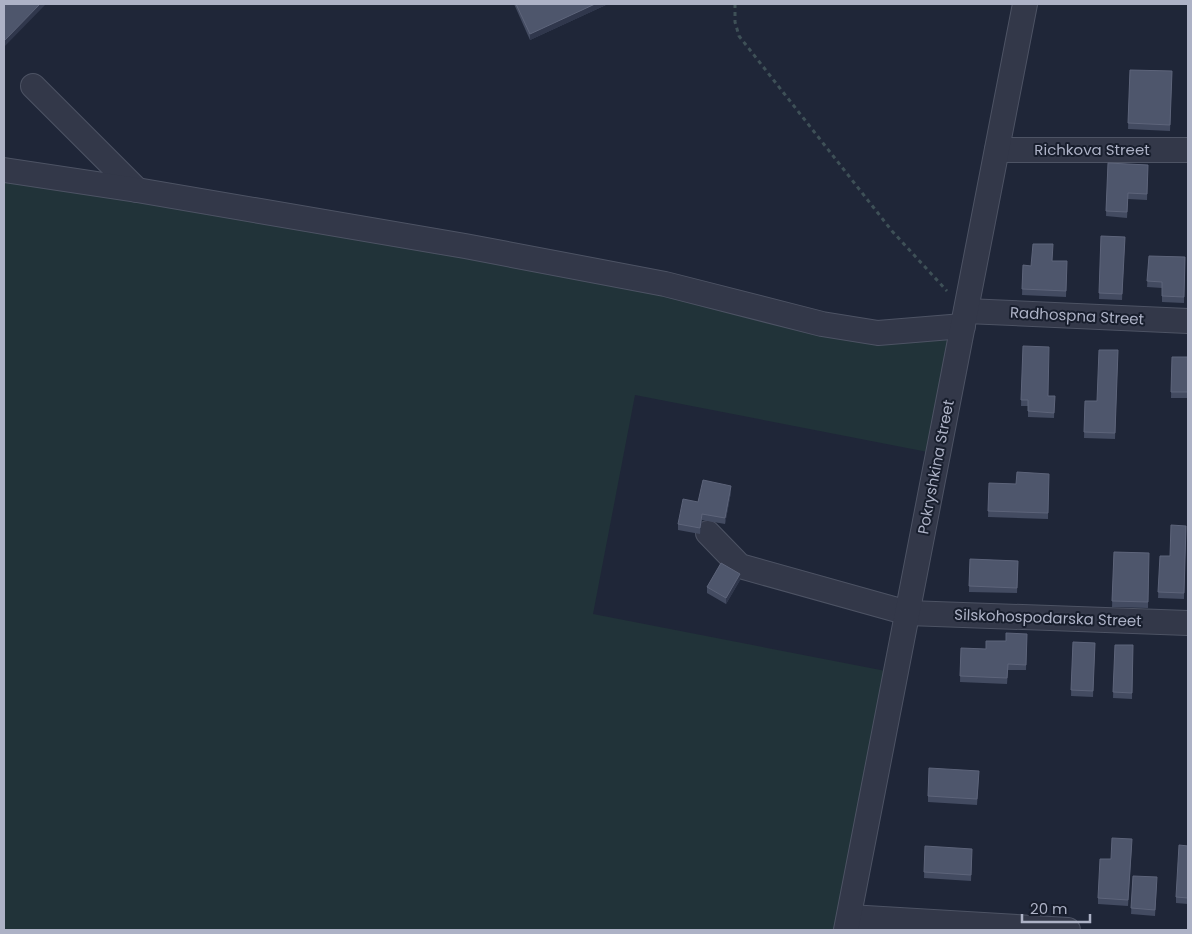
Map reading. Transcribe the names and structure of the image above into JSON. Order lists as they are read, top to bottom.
{
  "streets": {
    "street": [
      "Richkova Street",
      "Radhospna Street",
      "Pokryshkina Street",
      "Silskohospodarska Street"
    ]
  },
  "crossings": [
    ["Richkova Street", "Pokryshkina Street"],
    ["Radhospna Street", "Pokryshkina Street"],
    ["Pokryshkina Street", "Silskohospodarska Street"]
  ],
  "scale_bar": "20 m"
}
